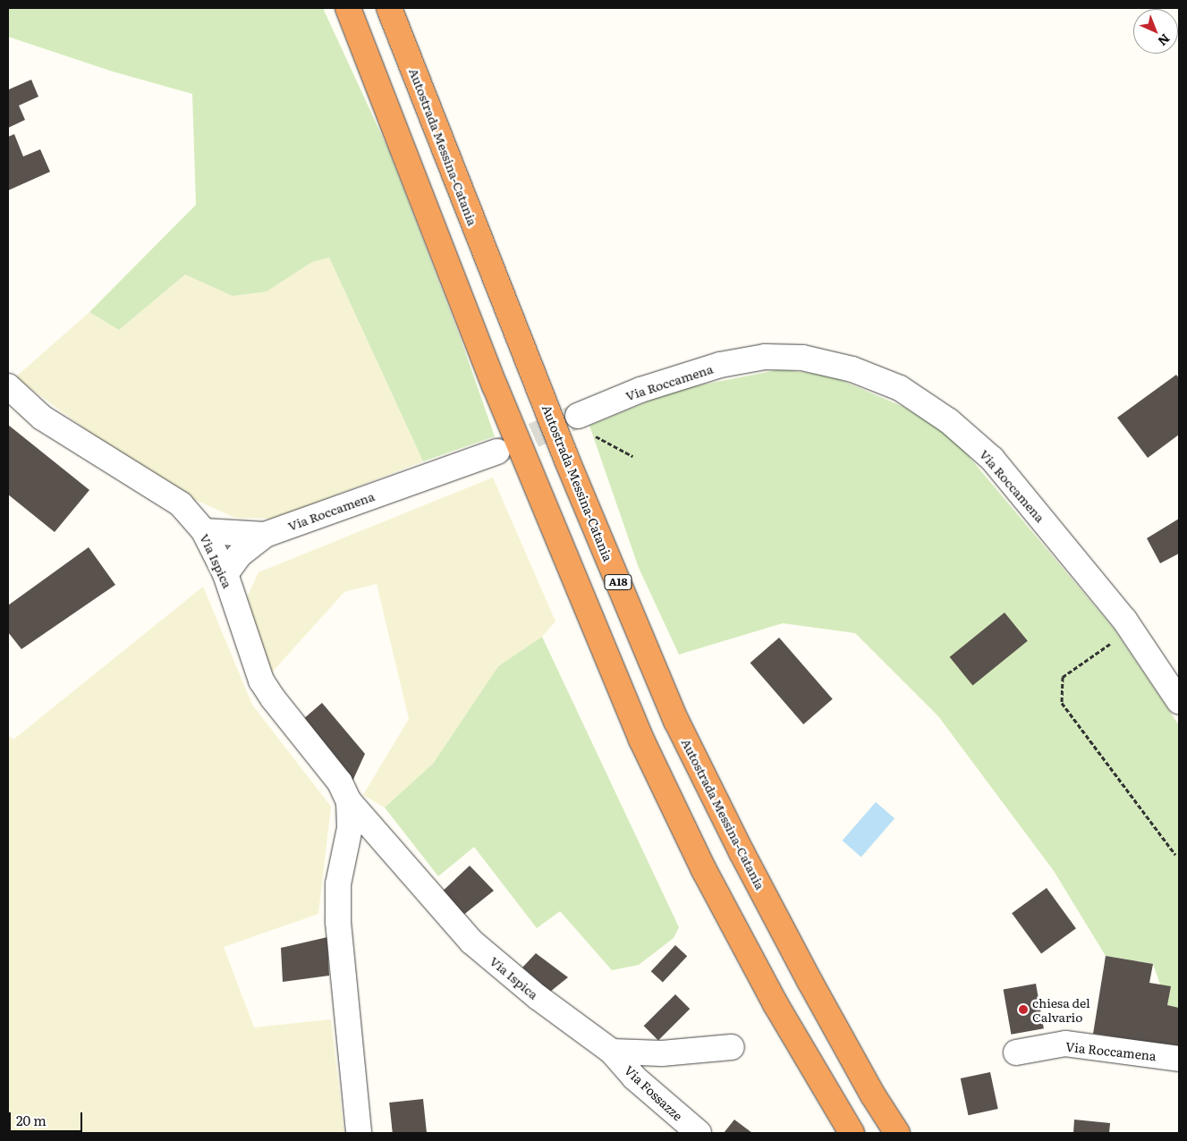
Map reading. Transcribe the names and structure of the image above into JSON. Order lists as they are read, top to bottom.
{
  "streets": {
    "highway": ["Autostrada Messina-Catania", "A18"],
    "street": ["Via Roccamena", "Via Ispica", "Via Fossazze"]
  },
  "crossings": [
    ["Via Ispica", "Via Fossazze"]
  ],
  "places": ["chiesa del Calvario"],
  "scale_bar": "20 m",
  "north": "bottom right"
}
